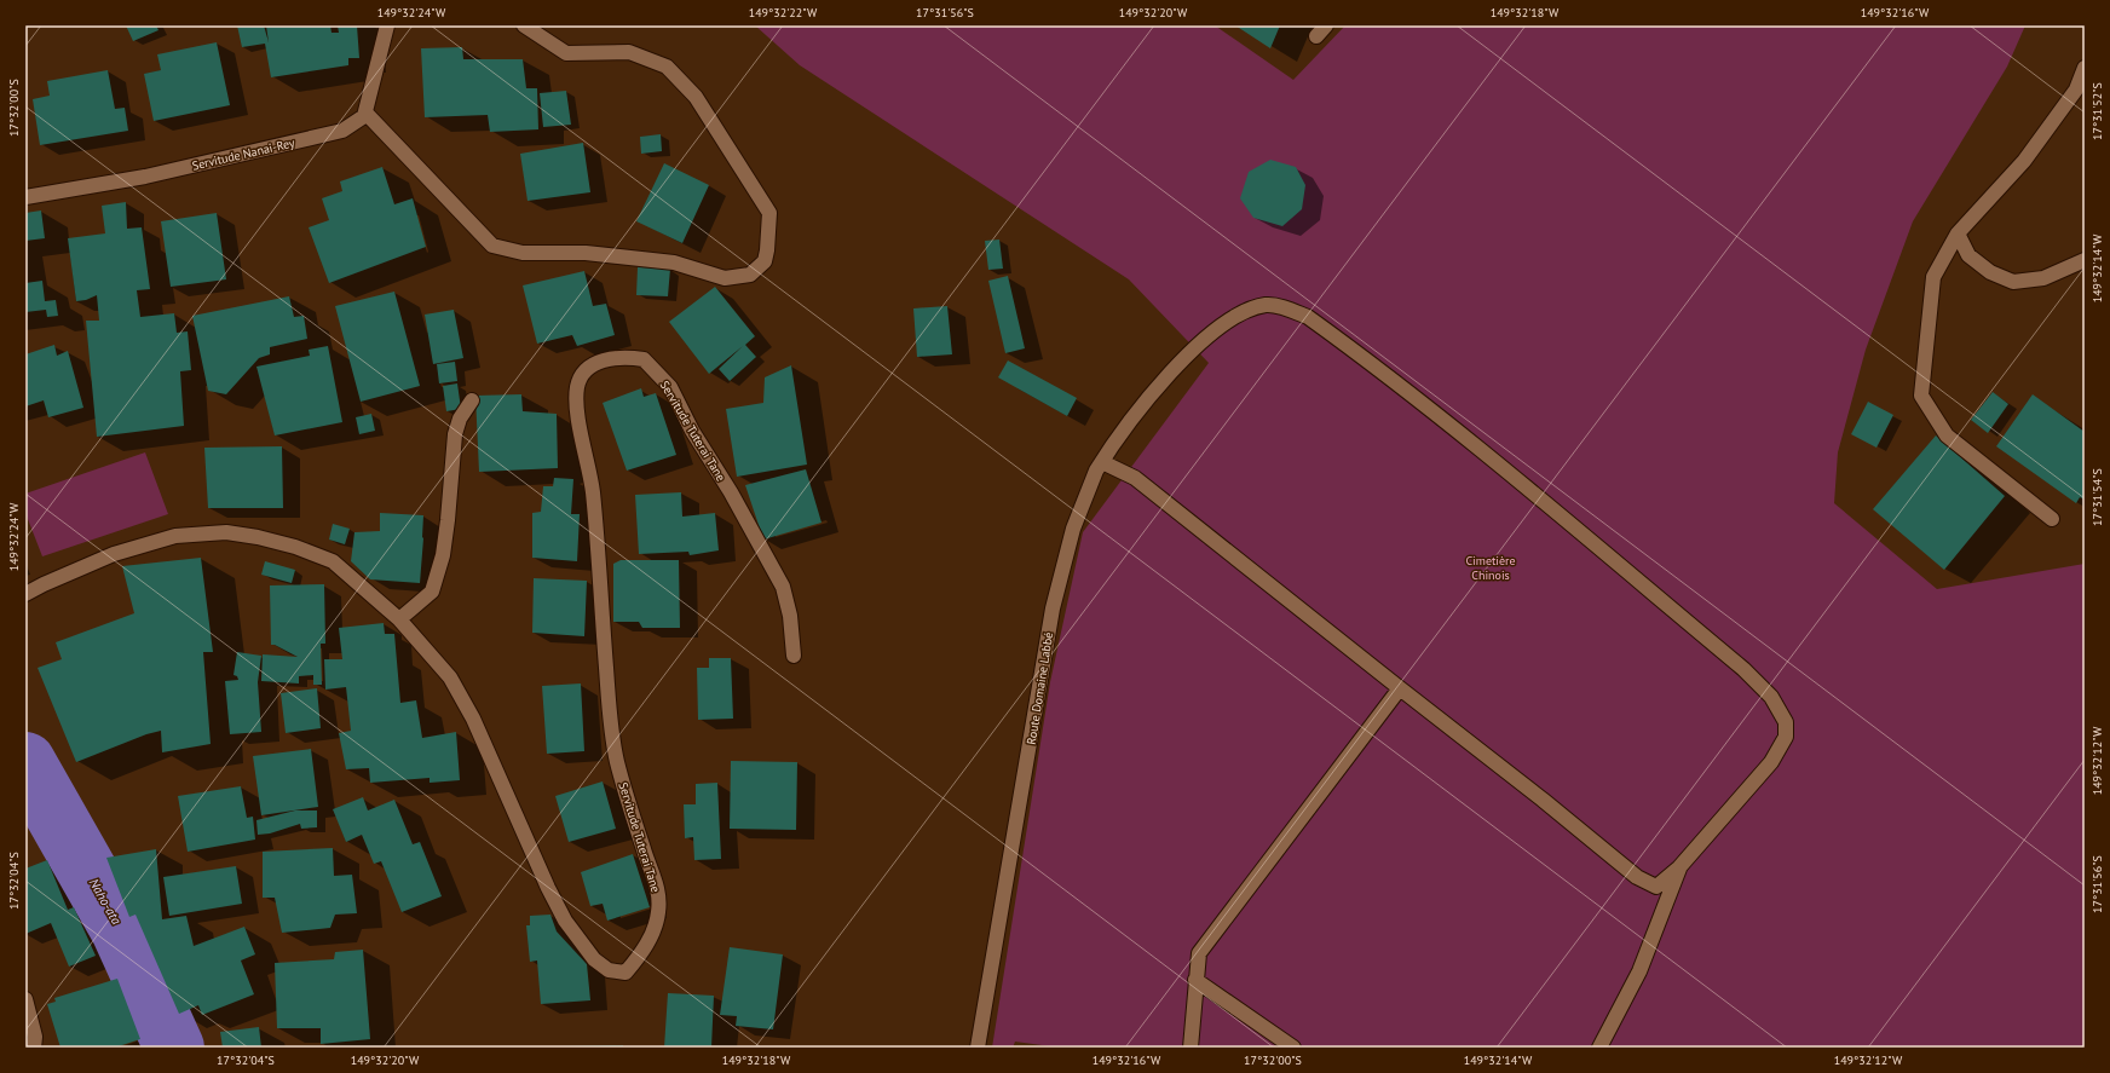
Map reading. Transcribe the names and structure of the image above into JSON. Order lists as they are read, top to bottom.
{
  "streets": {
    "street": ["Servitude Nanai-Rey", "Servitude Tuterai Tane", "Route Domaine Labbé"]
  },
  "water": ["Naho-ata"],
  "parks": ["Cimetière Chinois"],
  "coordinates": [
    "149°32'24\"W",
    "149°32'22\"W",
    "17°31'56\"S",
    "149°32'20\"W",
    "149°32'18\"W",
    "149°32'16\"W",
    "17°32'00\"S",
    "17°31'52\"S",
    "149°32'14\"W",
    "17°31'54\"S",
    "149°32'12\"W",
    "17°32'04\"S"
  ]
}
